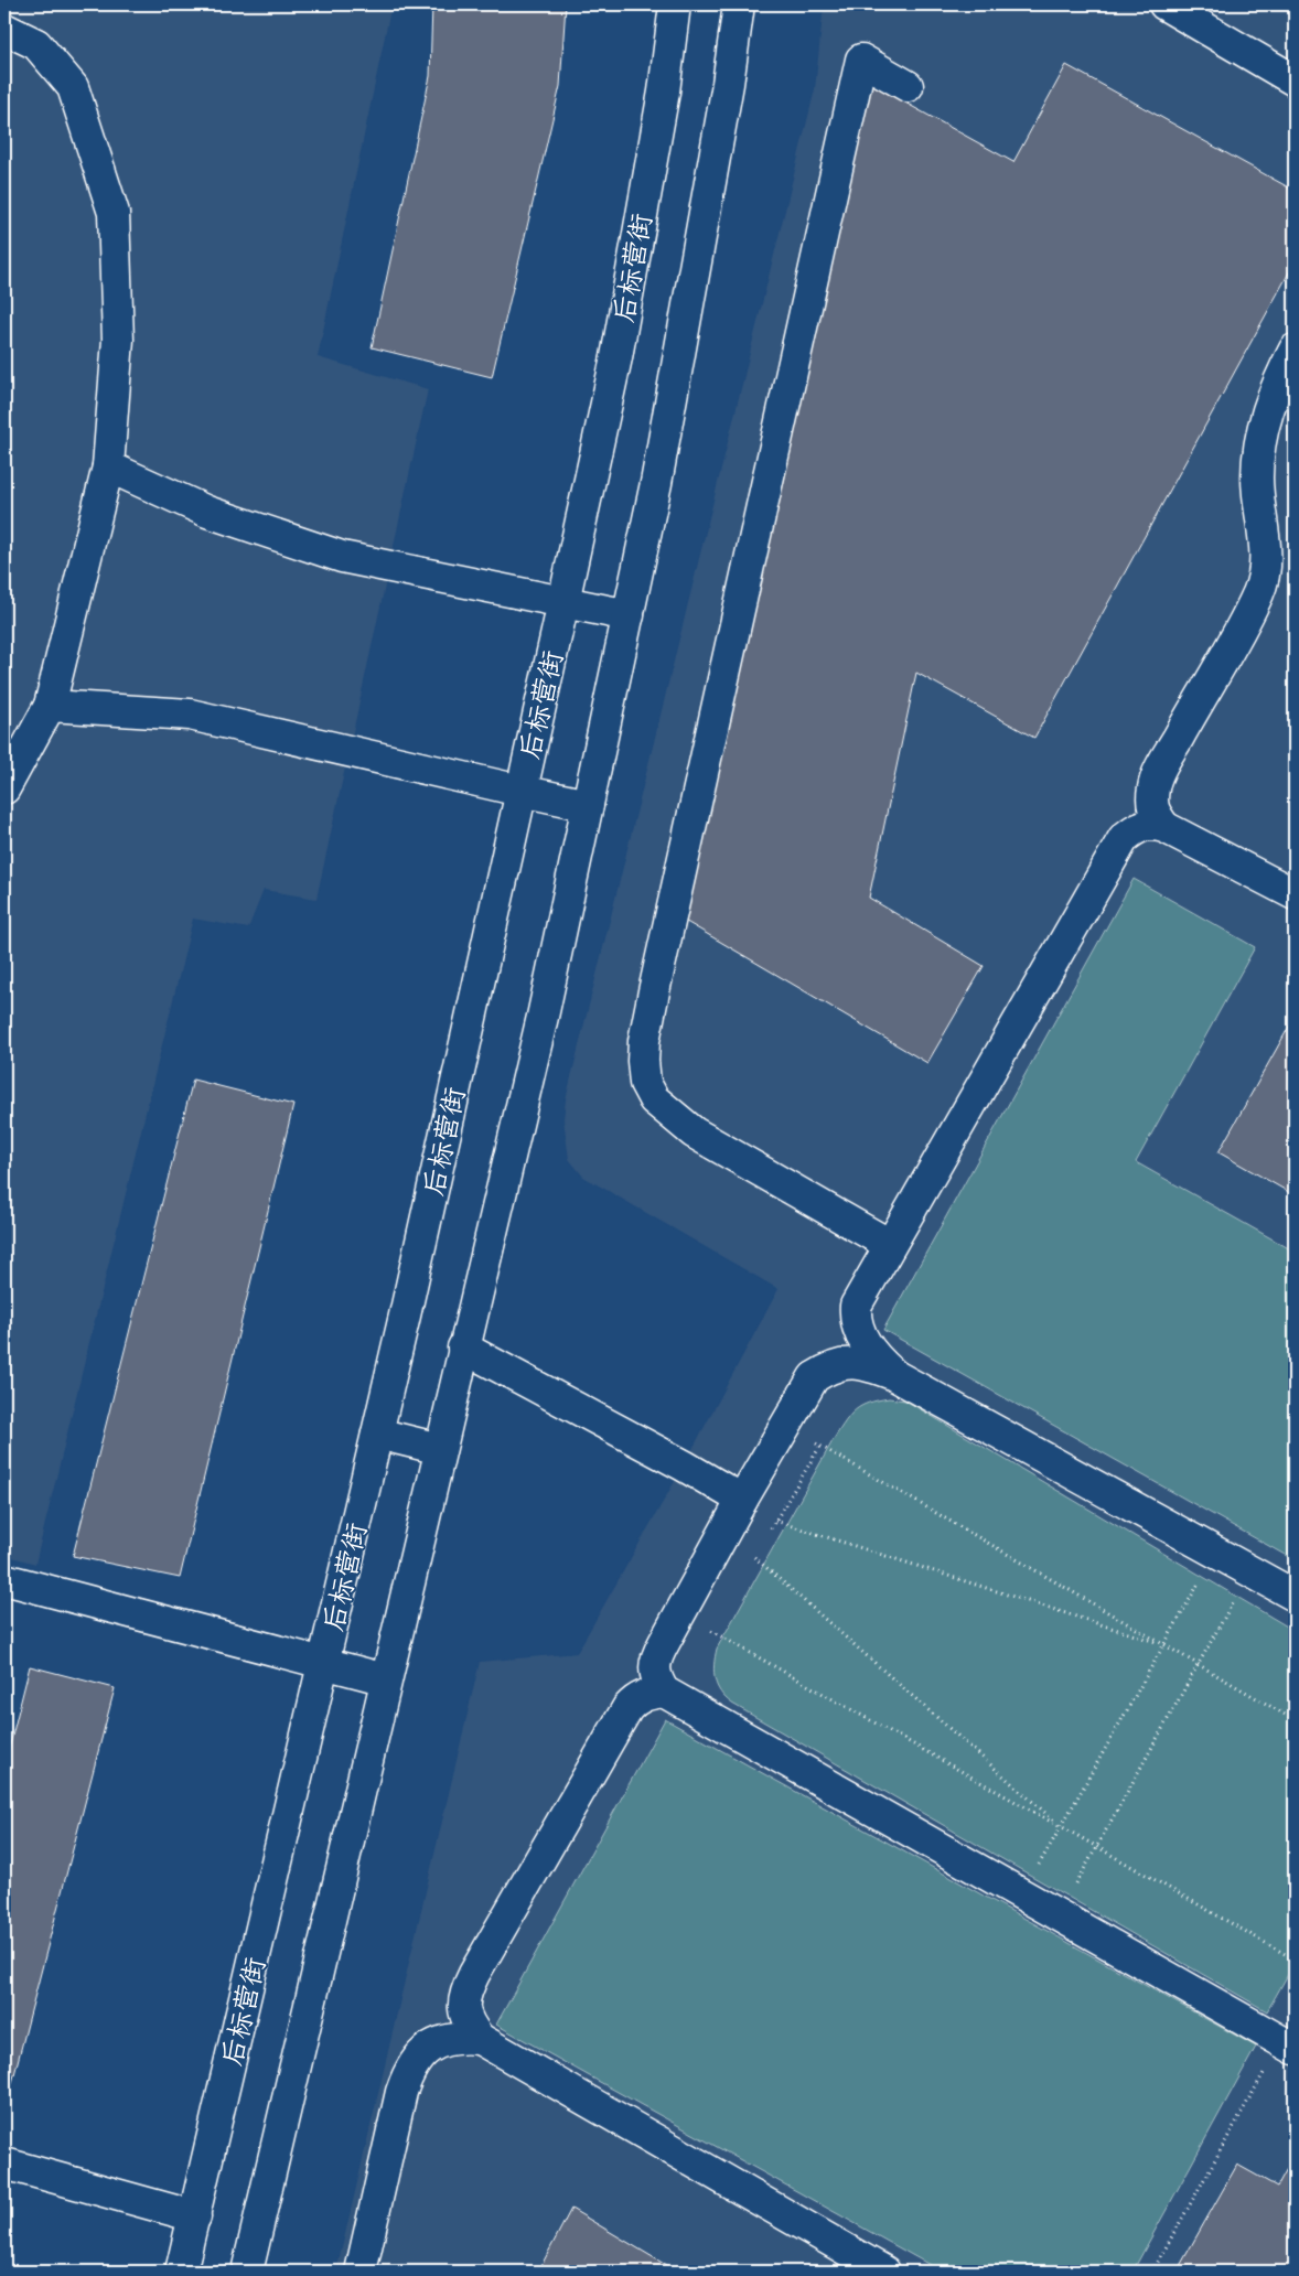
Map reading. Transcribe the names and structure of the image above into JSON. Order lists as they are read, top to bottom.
{
  "streets": {
    "street": ["后标营街"]
  }
}
